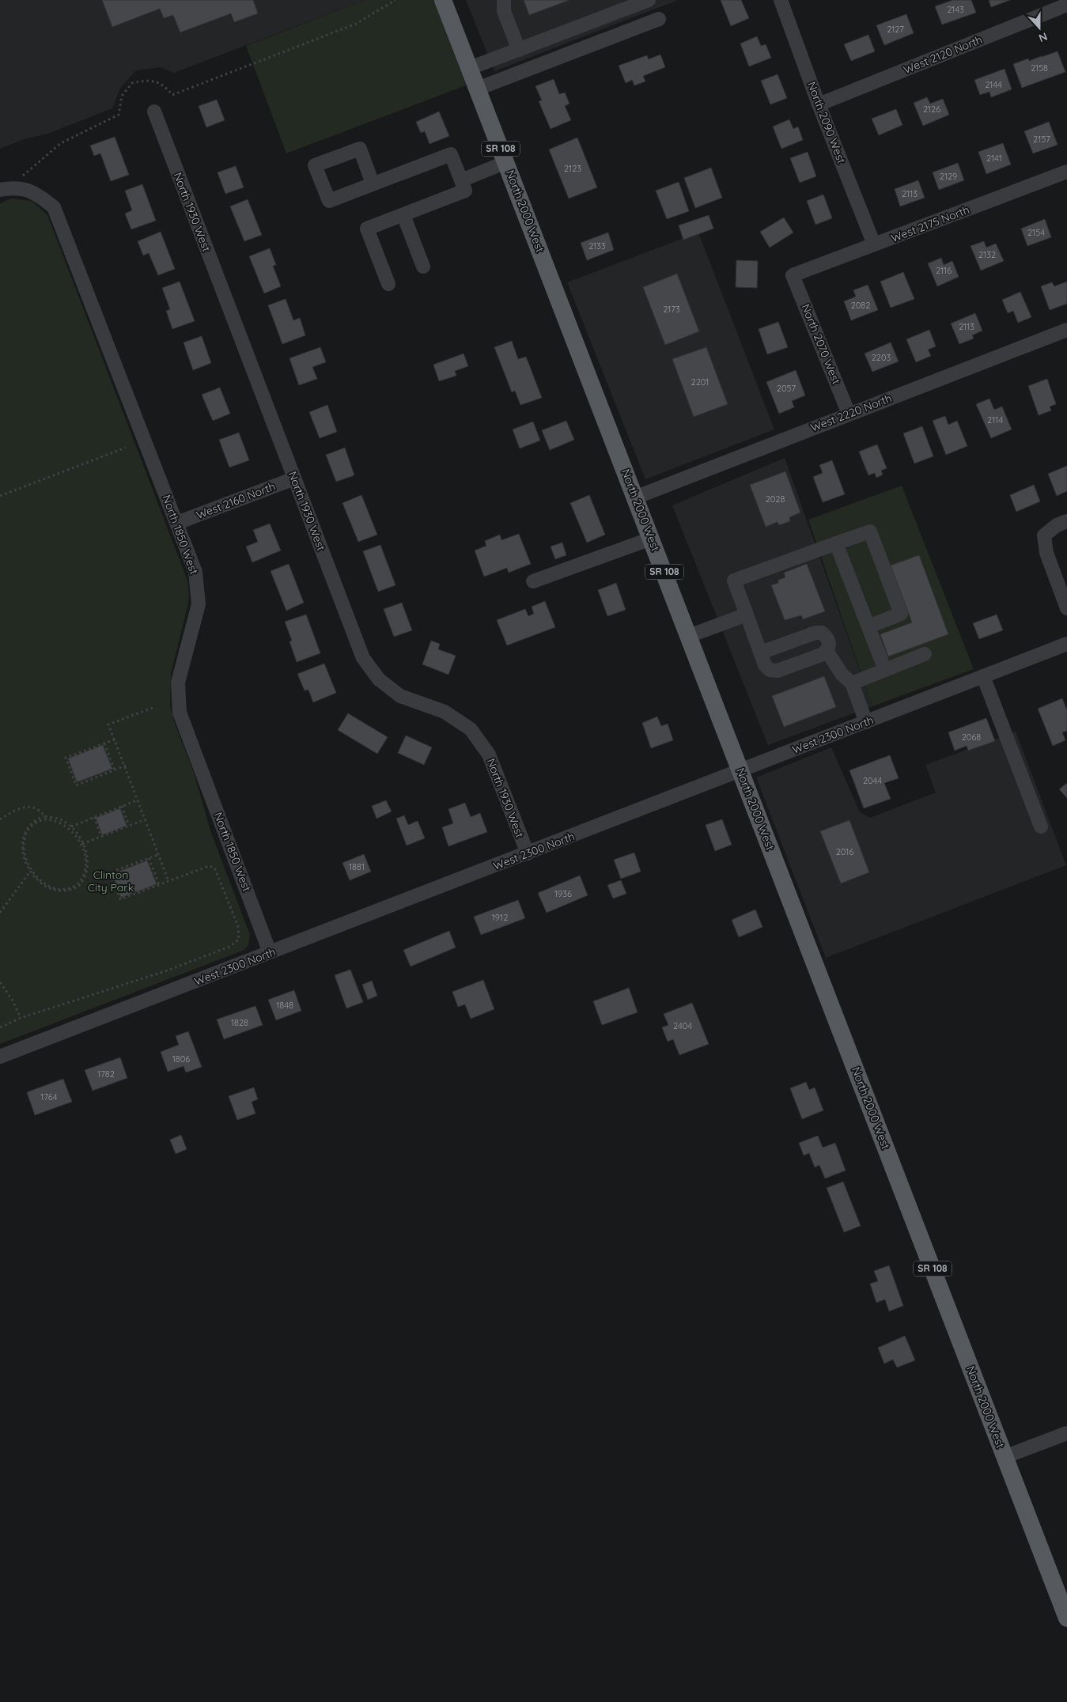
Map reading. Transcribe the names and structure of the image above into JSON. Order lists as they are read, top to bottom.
{
  "streets": {
    "main road": ["SR 108", "North 2000 West"],
    "street": [
      "West 2120 North",
      "North 2090 West",
      "North 1930 West",
      "West 2175 North",
      "North 2070 West",
      "West 2220 North",
      "West 2160 North",
      "North 1850 West",
      "West 2300 North"
    ]
  },
  "crossings": [
    ["West 2120 North", "North 2090 West"],
    ["North 2090 West", "West 2175 North"],
    ["North 2000 West", "West 2220 North"],
    ["North 2000 West", "West 2300 North"],
    ["North 1930 West", "West 2160 North"],
    ["North 1930 West", "West 2300 North"],
    ["West 2175 North", "North 2070 West"],
    ["North 2070 West", "West 2220 North"],
    ["West 2160 North", "North 1850 West"],
    ["North 1850 West", "West 2300 North"]
  ],
  "parks": ["Clinton City Park"],
  "house_numbers": [
    "2143",
    "2127",
    "2158",
    "2144",
    "2126",
    "2157",
    "2141",
    "2123",
    "2129",
    "2113",
    "2154",
    "2133",
    "2132",
    "2116",
    "2082",
    "2173",
    "2113",
    "2203",
    "2201",
    "2057",
    "2114",
    "2028",
    "2068",
    "2044",
    "2016",
    "1881",
    "1936",
    "1912",
    "1848",
    "1828",
    "2404",
    "1806",
    "1782",
    "1764"
  ],
  "north": "bottom"
}
